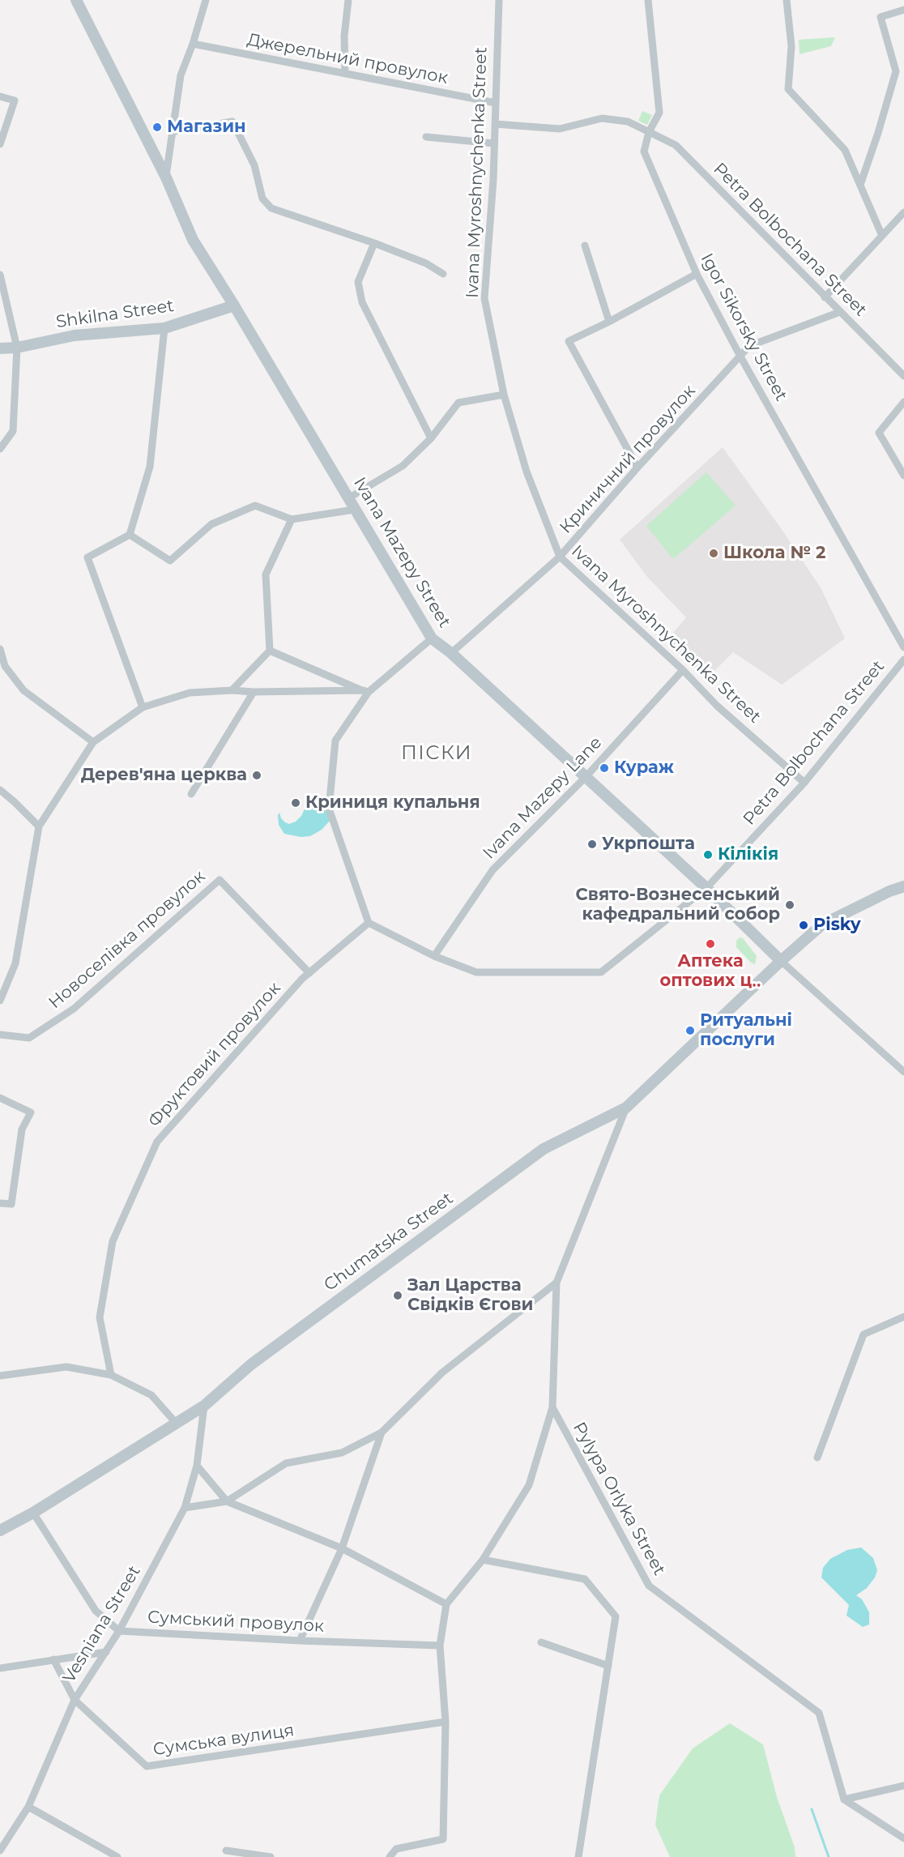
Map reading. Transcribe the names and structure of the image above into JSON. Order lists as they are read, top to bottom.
{
  "streets": {
    "street": [
      "Джерельний провулок",
      "Ivana Myroshnychenka Street",
      "Petra Bolbochana Street",
      "Shkilna Street",
      "Igor Sikorsky Street",
      "Криничний провулок",
      "Ivana Mazepy Street",
      "Ivana Mazepy Lane",
      "Новоселівка провулок",
      "Фруктовий провулок",
      "Chumatska Street",
      "Pylypa Orlyka Street",
      "Сумський провулок",
      "Vesniana Street",
      "Сумська вулиця"
    ]
  },
  "crossings": [
    ["Джерельний провулок", "Ivana Myroshnychenka Street"],
    ["Ivana Myroshnychenka Street", "Petra Bolbochana Street"],
    ["Ivana Myroshnychenka Street", "Криничний провулок"],
    ["Ivana Myroshnychenka Street", "Ivana Mazepy Lane"],
    ["Petra Bolbochana Street", "Igor Sikorsky Street"],
    ["Petra Bolbochana Street", "Криничний провулок"],
    ["Petra Bolbochana Street", "Ivana Mazepy Street"],
    ["Petra Bolbochana Street", "Ivana Mazepy Lane"],
    ["Petra Bolbochana Street", "Фруктовий провулок"],
    ["Shkilna Street", "Ivana Mazepy Street"],
    ["Igor Sikorsky Street", "Криничний провулок"],
    ["Криничний провулок", "Ivana Mazepy Street"],
    ["Ivana Mazepy Street", "Ivana Mazepy Lane"],
    ["Ivana Mazepy Street", "Chumatska Street"],
    ["Новоселівка провулок", "Фруктовий провулок"],
    ["Chumatska Street", "Vesniana Street"],
    ["Сумський провулок", "Vesniana Street"],
    ["Vesniana Street", "Сумська вулиця"]
  ],
  "districts": ["ПІСКИ"],
  "places": [
    "Магазин",
    "Школа № 2",
    "Кураж",
    "Дерев'яна церква",
    "Криниця купальня",
    "Укрпошта",
    "Кілікія",
    "Свято-Вознесенський кафедральний собор",
    "Pisky",
    "Аптека оптових ц‥",
    "Ритуальні послуги",
    "Зал Царства Свідків Єгови"
  ]
}
